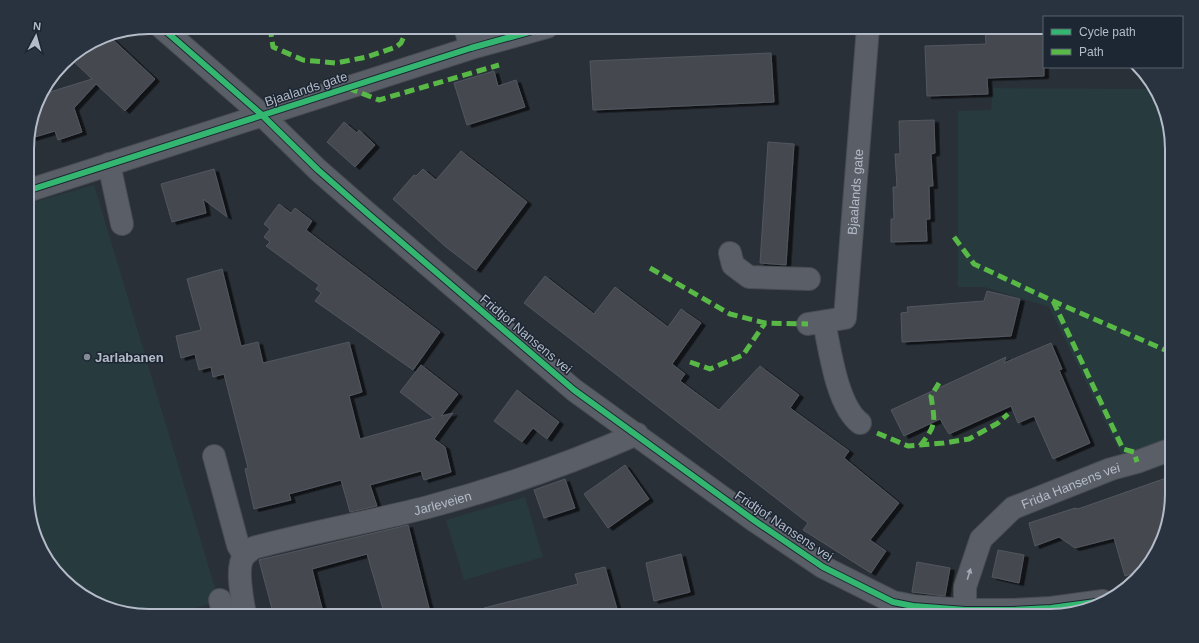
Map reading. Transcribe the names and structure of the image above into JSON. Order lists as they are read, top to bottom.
{
  "streets": {
    "street": [
      "Bjaalands gate",
      "Fridtjof Nansens vei",
      "Frida Hansens vei",
      "Jarleveien"
    ]
  },
  "crossings": [
    ["Bjaalands gate", "Fridtjof Nansens vei"],
    ["Fridtjof Nansens vei", "Jarleveien"]
  ],
  "one_way": ["Frida Hansens vei"],
  "places": ["Jarlabanen"],
  "legend": ["Cycle path", "Path"],
  "north": "top"
}
